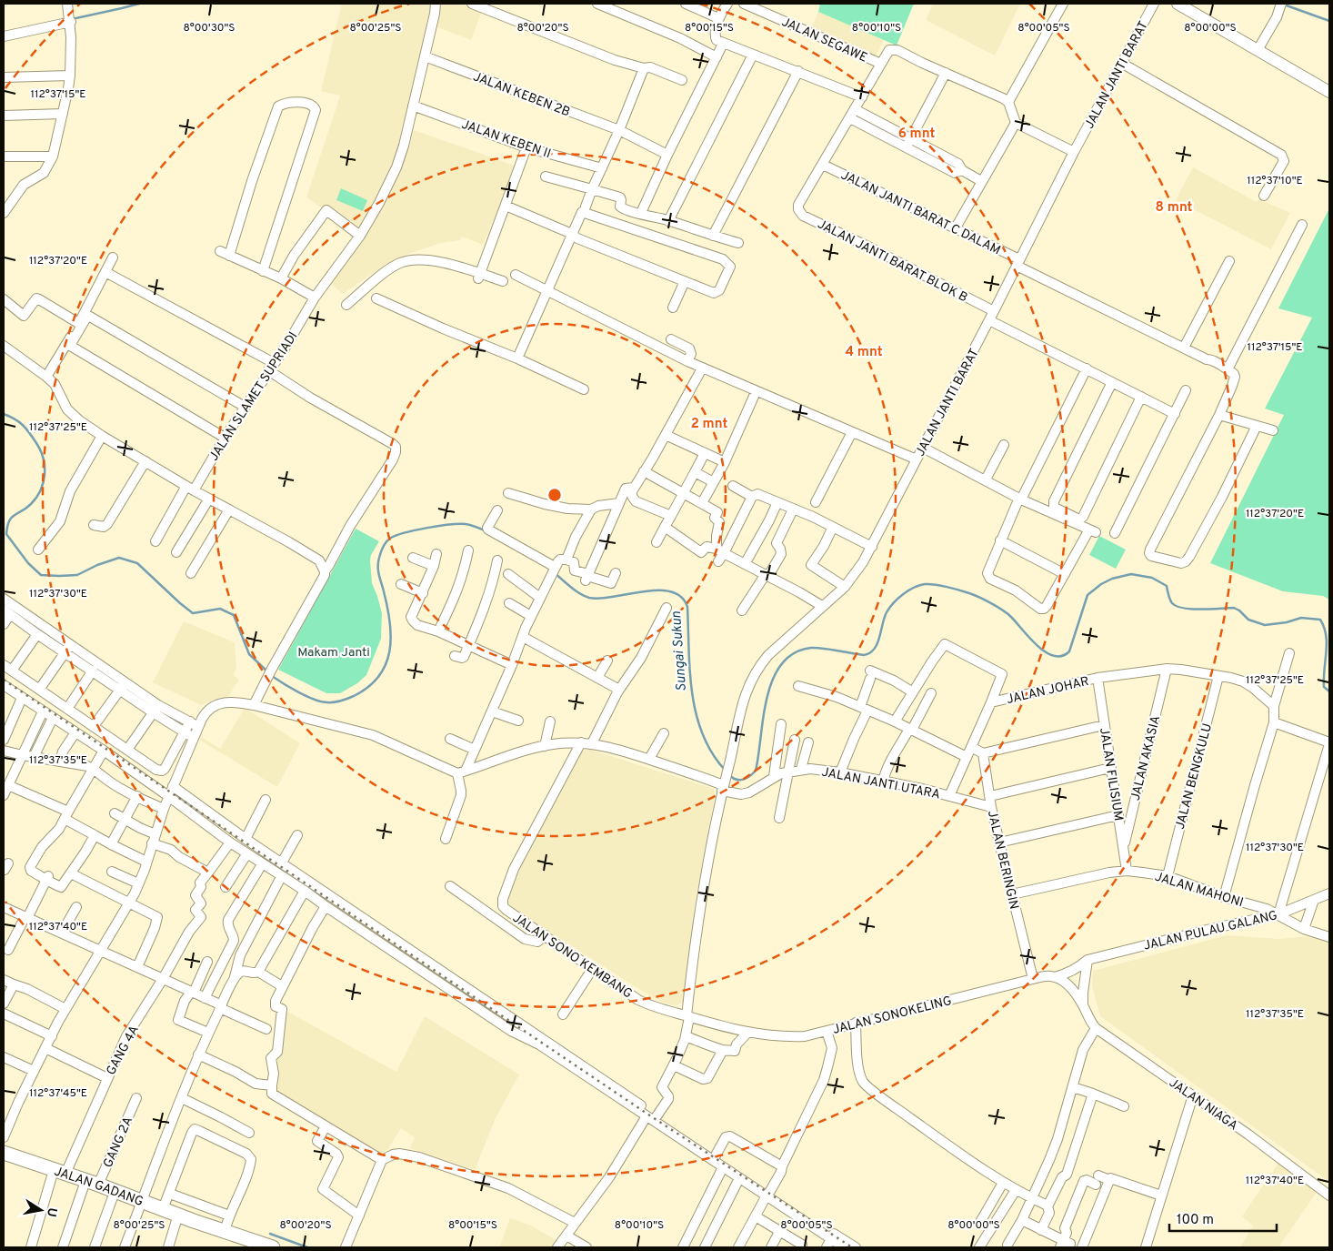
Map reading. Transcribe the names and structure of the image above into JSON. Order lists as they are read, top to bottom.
{
  "streets": {
    "highway": ["JALAN GADANG"],
    "street": [
      "JALAN SEGAWE",
      "JALAN JANTI BARAT",
      "JALAN KEBEN 2B",
      "JALAN KEBEN II",
      "JALAN JANTI BARAT C DALAM",
      "JALAN JANTI BARAT BLOK B",
      "JALAN SLAMET SUPRIADI",
      "JALAN JOHAR",
      "JALAN AKASIA",
      "JALAN FILISIUM",
      "JALAN BENGKULU",
      "JALAN JANTI UTARA",
      "JALAN BERINGIN",
      "JALAN MAHONI",
      "JALAN PULAU GALANG",
      "JALAN SONO KEMBANG",
      "JALAN SONOKELING",
      "GANG 4A",
      "JALAN NIAGA",
      "GANG 2A"
    ]
  },
  "crossings": [
    ["JALAN JANTI BARAT", "JALAN JANTI BARAT C DALAM"],
    ["JALAN JANTI BARAT", "JALAN JANTI BARAT BLOK B"],
    ["JALAN JANTI BARAT", "JALAN JANTI UTARA"],
    ["JALAN JANTI BARAT", "JALAN SONO KEMBANG"],
    ["JALAN JANTI BARAT", "JALAN SONOKELING"],
    ["JALAN KEBEN 2B", "JALAN SLAMET SUPRIADI"],
    ["JALAN KEBEN II", "JALAN SLAMET SUPRIADI"],
    ["JALAN JANTI BARAT C DALAM", "JALAN JANTI BARAT BLOK B"],
    ["JALAN JOHAR", "JALAN AKASIA"],
    ["JALAN JOHAR", "JALAN FILISIUM"],
    ["JALAN JOHAR", "JALAN BENGKULU"],
    ["JALAN JOHAR", "JALAN JANTI UTARA"],
    ["JALAN AKASIA", "JALAN FILISIUM"],
    ["JALAN FILISIUM", "JALAN MAHONI"],
    ["JALAN BENGKULU", "JALAN MAHONI"],
    ["JALAN JANTI UTARA", "JALAN BERINGIN"],
    ["JALAN JANTI UTARA", "JALAN SONO KEMBANG"],
    ["JALAN BERINGIN", "JALAN MAHONI"],
    ["JALAN BERINGIN", "JALAN SONOKELING"],
    ["JALAN MAHONI", "JALAN PULAU GALANG"],
    ["JALAN PULAU GALANG", "JALAN SONOKELING"],
    ["JALAN SONO KEMBANG", "JALAN SONOKELING"],
    ["GANG 4A", "JALAN GADANG"],
    ["GANG 2A", "JALAN GADANG"]
  ],
  "water": ["Sungai Sukun"],
  "parks": ["Makam Janti"],
  "scale_bar": "100 m",
  "north": "right",
  "coordinates": [
    "8°00'30\"S",
    "8°00'25\"S",
    "8°00'20\"S",
    "8°00'15\"S",
    "8°00'10\"S",
    "8°00'05\"S",
    "8°00'00\"S",
    "112°37'15\"E",
    "112°37'10\"E",
    "112°37'20\"E",
    "112°37'25\"E",
    "112°37'30\"E",
    "112°37'35\"E",
    "112°37'40\"E",
    "112°37'45\"E"
  ],
  "rings": [
    "6 mnt",
    "8 mnt",
    "4 mnt",
    "2 mnt"
  ]
}
